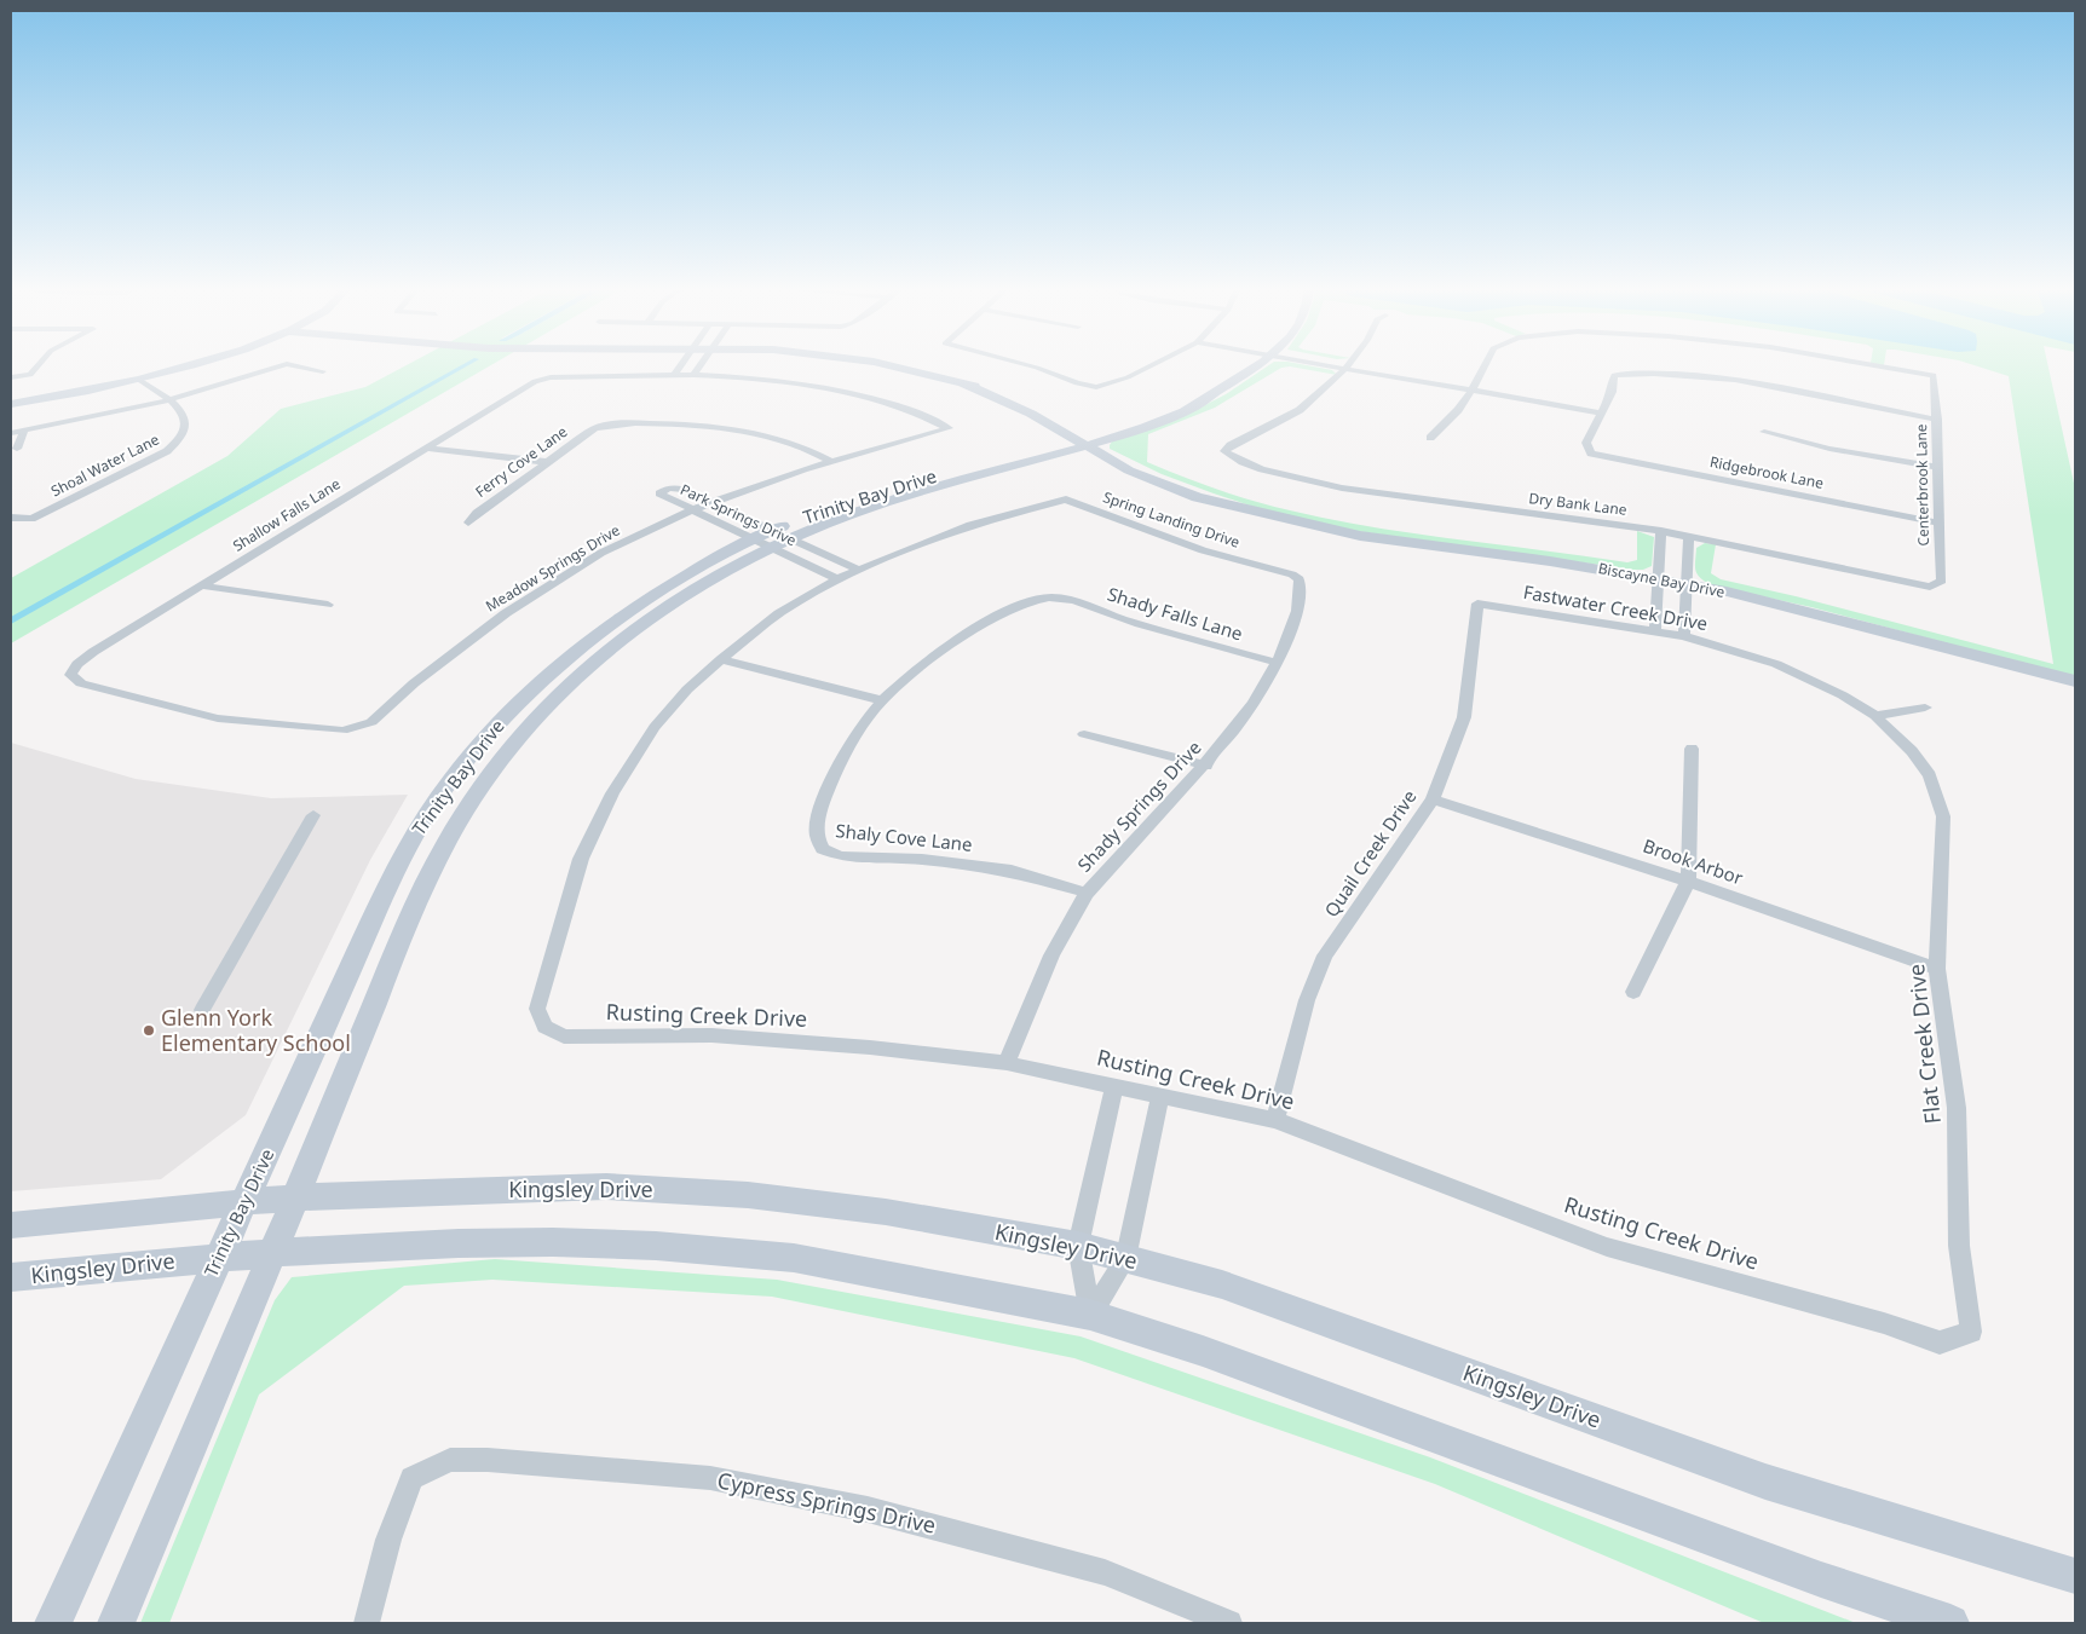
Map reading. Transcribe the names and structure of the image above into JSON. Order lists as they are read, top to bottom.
{
  "streets": {
    "street": [
      "Ferry Cove Lane",
      "Shoal Water Lane",
      "Ridgebrook Lane",
      "Centerbrook Lane",
      "Trinity Bay Drive",
      "Dry Bank Lane",
      "Shallow Falls Lane",
      "Park Springs Drive",
      "Spring Landing Drive",
      "Meadow Springs Drive",
      "Biscayne Bay Drive",
      "Fastwater Creek Drive",
      "Shady Falls Lane",
      "Shady Springs Drive",
      "Shaly Cove Lane",
      "Quail Creek Drive",
      "Brook Arbor",
      "Rusting Creek Drive",
      "Flat Creek Drive",
      "Kingsley Drive",
      "Cypress Springs Drive"
    ]
  },
  "crossings": [
    ["Ferry Cove Lane", "Meadow Springs Drive"],
    ["Ridgebrook Lane", "Centerbrook Lane"],
    ["Centerbrook Lane", "Dry Bank Lane"],
    ["Trinity Bay Drive", "Park Springs Drive"],
    ["Trinity Bay Drive", "Biscayne Bay Drive"],
    ["Trinity Bay Drive", "Kingsley Drive"],
    ["Shallow Falls Lane", "Meadow Springs Drive"],
    ["Park Springs Drive", "Spring Landing Drive"],
    ["Park Springs Drive", "Meadow Springs Drive"],
    ["Spring Landing Drive", "Shady Springs Drive"],
    ["Fastwater Creek Drive", "Quail Creek Drive"],
    ["Fastwater Creek Drive", "Flat Creek Drive"],
    ["Shady Falls Lane", "Shady Springs Drive"],
    ["Shady Falls Lane", "Shaly Cove Lane"],
    ["Shady Springs Drive", "Shaly Cove Lane"],
    ["Shady Springs Drive", "Rusting Creek Drive"],
    ["Quail Creek Drive", "Brook Arbor"],
    ["Quail Creek Drive", "Rusting Creek Drive"],
    ["Brook Arbor", "Flat Creek Drive"],
    ["Rusting Creek Drive", "Flat Creek Drive"]
  ],
  "places": ["Glenn York Elementary School"]
}
